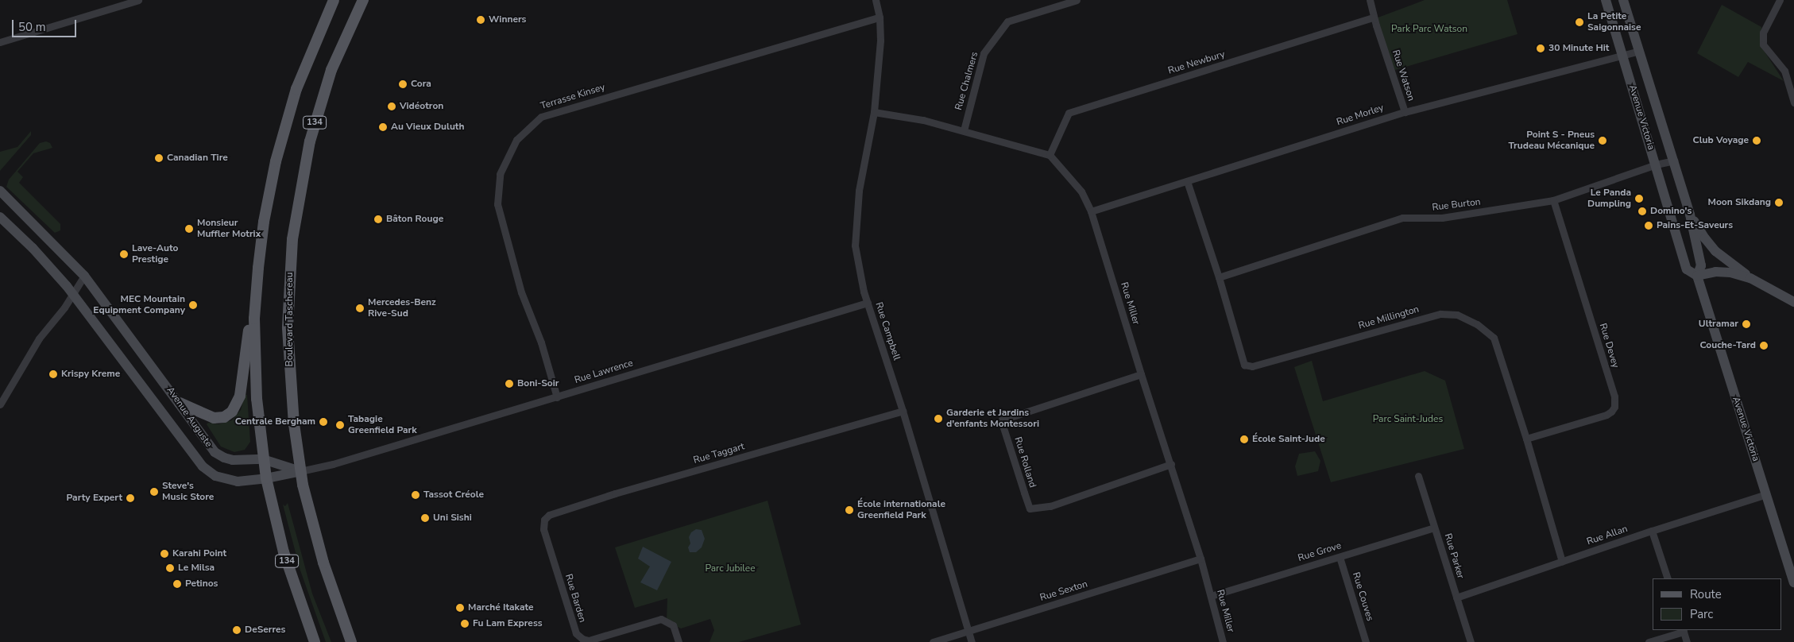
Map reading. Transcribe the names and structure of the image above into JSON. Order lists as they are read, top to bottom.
{
  "streets": {
    "main road": [
      "Avenue Victoria",
      "134",
      "Boulevard Taschereau",
      "Avenue Auguste"
    ],
    "street": [
      "Rue Newbury",
      "Rue Watson",
      "Rue Chalmers",
      "Terrasse Kinsey",
      "Rue Morley",
      "Rue Burton",
      "Rue Miller",
      "Rue Millington",
      "Rue Campbell",
      "Rue Devey",
      "Rue Lawrence",
      "Rue Taggart",
      "Rue Rolland",
      "Rue Allan",
      "Rue Grove",
      "Rue Parker",
      "Rue Sexton",
      "Rue Couves",
      "Rue Barden"
    ]
  },
  "crossings": [
    ["Rue Newbury", "Rue Watson"],
    ["Rue Newbury", "Rue Miller"],
    ["Rue Watson", "Rue Morley"],
    ["Terrasse Kinsey", "Rue Campbell"],
    ["Terrasse Kinsey", "Rue Lawrence"],
    ["Rue Morley", "Avenue Victoria"],
    ["Rue Morley", "Rue Miller"],
    ["Rue Morley", "Rue Millington"],
    ["Avenue Victoria", "Rue Burton"],
    ["Avenue Victoria", "Rue Allan"],
    ["134", "Avenue Auguste"],
    ["Rue Burton", "Rue Millington"],
    ["Rue Burton", "Rue Devey"],
    ["Rue Miller", "Rue Rolland"],
    ["Rue Miller", "Rue Grove"],
    ["Rue Miller", "Rue Sexton"],
    ["Rue Millington", "Rue Devey"],
    ["Rue Millington", "Rue Allan"],
    ["Boulevard Taschereau", "Rue Lawrence"],
    ["Boulevard Taschereau", "Avenue Auguste"],
    ["Rue Campbell", "Rue Lawrence"],
    ["Rue Campbell", "Rue Taggart"],
    ["Rue Campbell", "Rue Sexton"],
    ["Rue Lawrence", "Avenue Auguste"],
    ["Rue Taggart", "Rue Barden"],
    ["Rue Allan", "Rue Parker"],
    ["Rue Grove", "Rue Parker"],
    ["Rue Grove", "Rue Couves"]
  ],
  "parks": ["Park Parc Watson", "Parc Saint-Judes", "Parc Jubilee"],
  "places": [
    "Winners",
    "La Petite Saigonnaise",
    "30 Minute Hit",
    "Cora",
    "Vidéotron",
    "Au Vieux Duluth",
    "Point S - Pneus Trudeau Mécanique",
    "Club Voyage",
    "Canadian Tire",
    "Le Panda Dumpling",
    "Moon Sikdang",
    "Domino's",
    "Bâton Rouge",
    "Pains-Et-Saveurs",
    "Monsieur Muffler Motrix",
    "Lave-Auto Prestige",
    "MEC Mountain Equipment Company",
    "Mercedes-Benz Rive-Sud",
    "Ultramar",
    "Couche-Tard",
    "Krispy Kreme",
    "Boni-Soir",
    "Garderie et Jardins d'enfants Montessori",
    "Centrale Bergham",
    "Tabagie Greenfield Park",
    "École Saint-Jude",
    "Steve's Music Store",
    "Tassot Créole",
    "Party Expert",
    "École internationale Greenfield Park",
    "Uni Sishi",
    "Karahi Point",
    "Le Milsa",
    "Petinos",
    "Marché Itakate",
    "Fu Lam Express",
    "DeSerres"
  ],
  "legend": ["Route", "Parc"],
  "scale_bar": "50 m"
}
